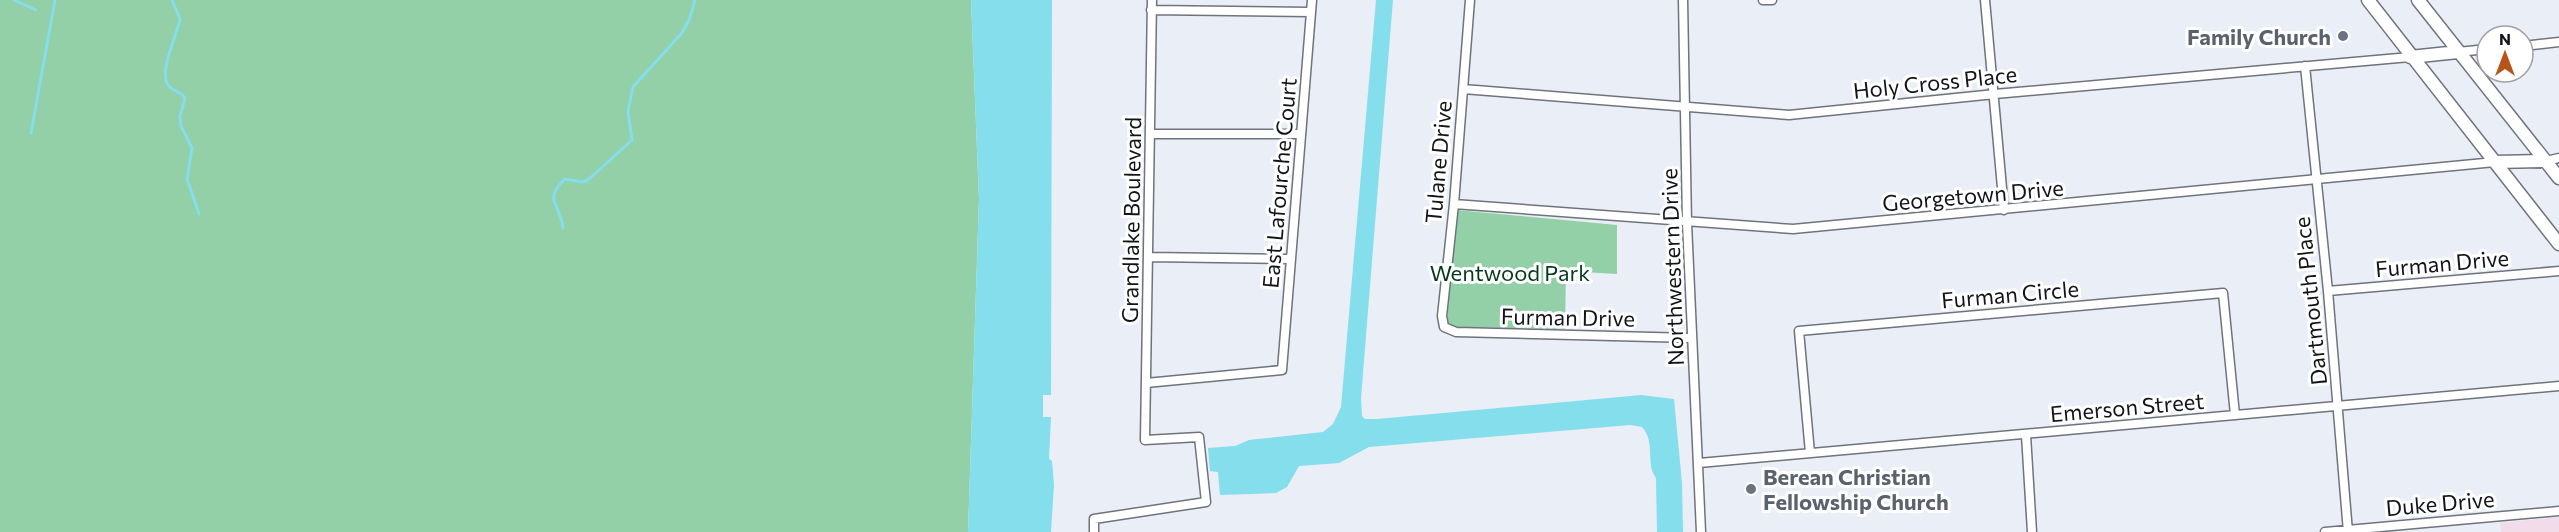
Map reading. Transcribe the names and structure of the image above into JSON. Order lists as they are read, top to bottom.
{
  "streets": {
    "street": [
      "Holy Cross Place",
      "Tulane Drive",
      "East Lafourche Court",
      "Georgetown Drive",
      "Grandlake Boulevard",
      "Furman Drive",
      "Northwestern Drive",
      "Furman Circle",
      "Dartmouth Place",
      "Emerson Street",
      "Duke Drive"
    ]
  },
  "crossings": [
    ["Holy Cross Place", "Tulane Drive"],
    ["Holy Cross Place", "Northwestern Drive"],
    ["Holy Cross Place", "Dartmouth Place"],
    ["Tulane Drive", "Georgetown Drive"],
    ["Tulane Drive", "Furman Drive"],
    ["East Lafourche Court", "Grandlake Boulevard"],
    ["Georgetown Drive", "Northwestern Drive"],
    ["Georgetown Drive", "Dartmouth Place"],
    ["Furman Drive", "Northwestern Drive"],
    ["Furman Drive", "Dartmouth Place"],
    ["Northwestern Drive", "Emerson Street"],
    ["Furman Circle", "Emerson Street"],
    ["Dartmouth Place", "Emerson Street"],
    ["Dartmouth Place", "Duke Drive"]
  ],
  "parks": ["Wentwood Park"],
  "places": ["Family Church", "Berean Christian Fellowship Church"],
  "north": "top"
}
